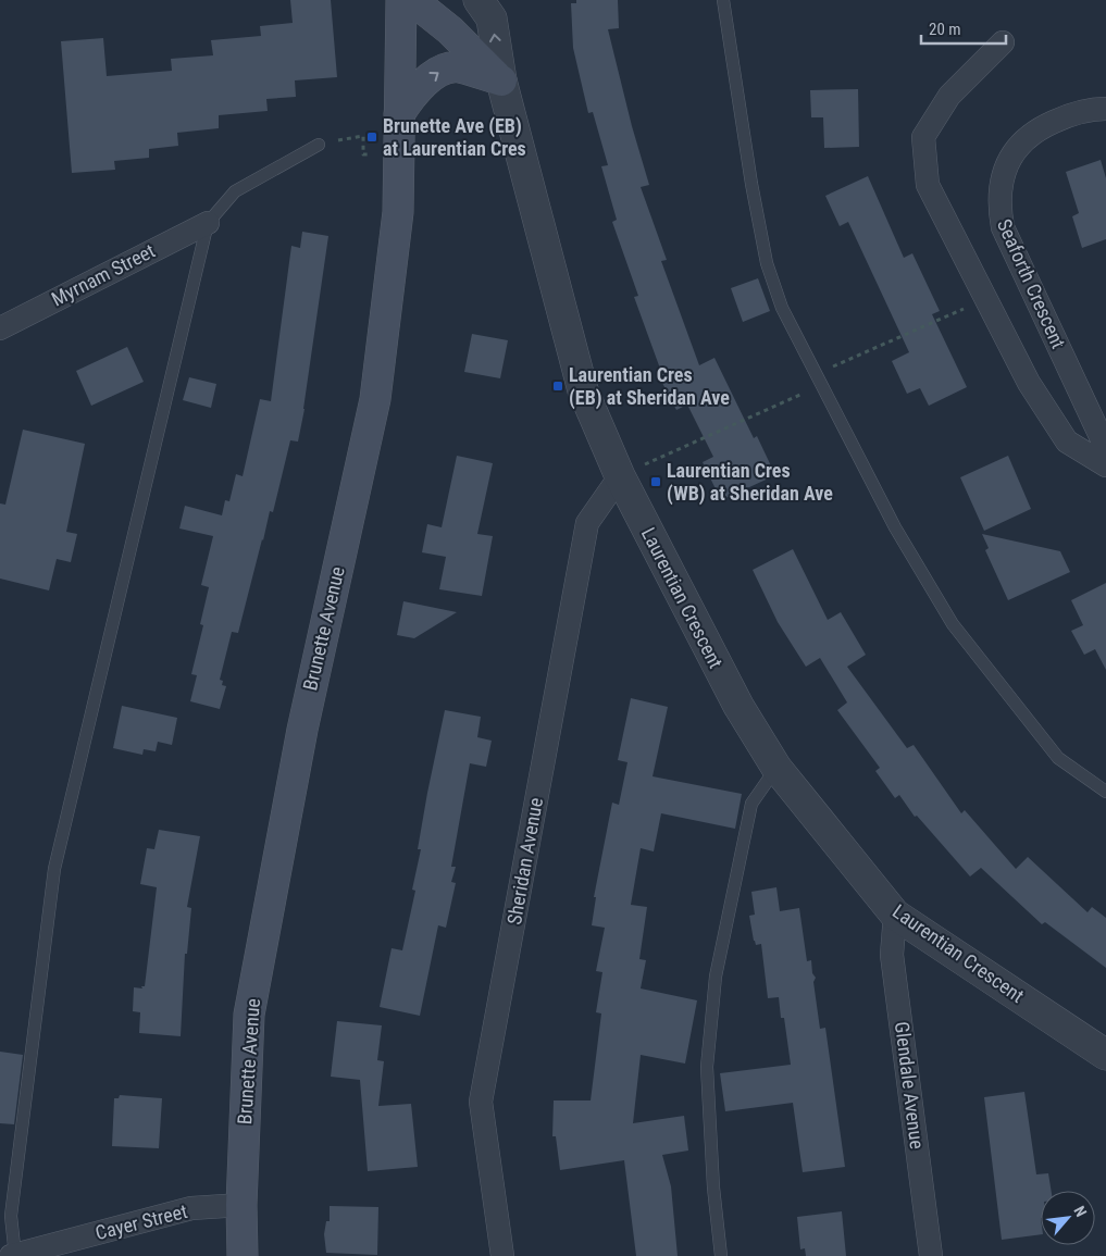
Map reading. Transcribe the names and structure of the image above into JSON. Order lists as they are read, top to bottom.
{
  "streets": {
    "main road": ["Brunette Avenue"],
    "street": [
      "Myrnam Street",
      "Seaforth Crescent",
      "Laurentian Crescent",
      "Sheridan Avenue",
      "Glendale Avenue",
      "Cayer Street"
    ]
  },
  "crossings": [
    ["Laurentian Crescent", "Sheridan Avenue"],
    ["Laurentian Crescent", "Glendale Avenue"],
    ["Brunette Avenue", "Cayer Street"]
  ],
  "places": {
    "transit": ["Brunette Ave (EB) at Laurentian Cres", "Laurentian Cres (EB) at Sheridan Ave", "Laurentian Cres (WB) at Sheridan Ave"]
  },
  "scale_bar": "20 m",
  "north": "top right"
}
